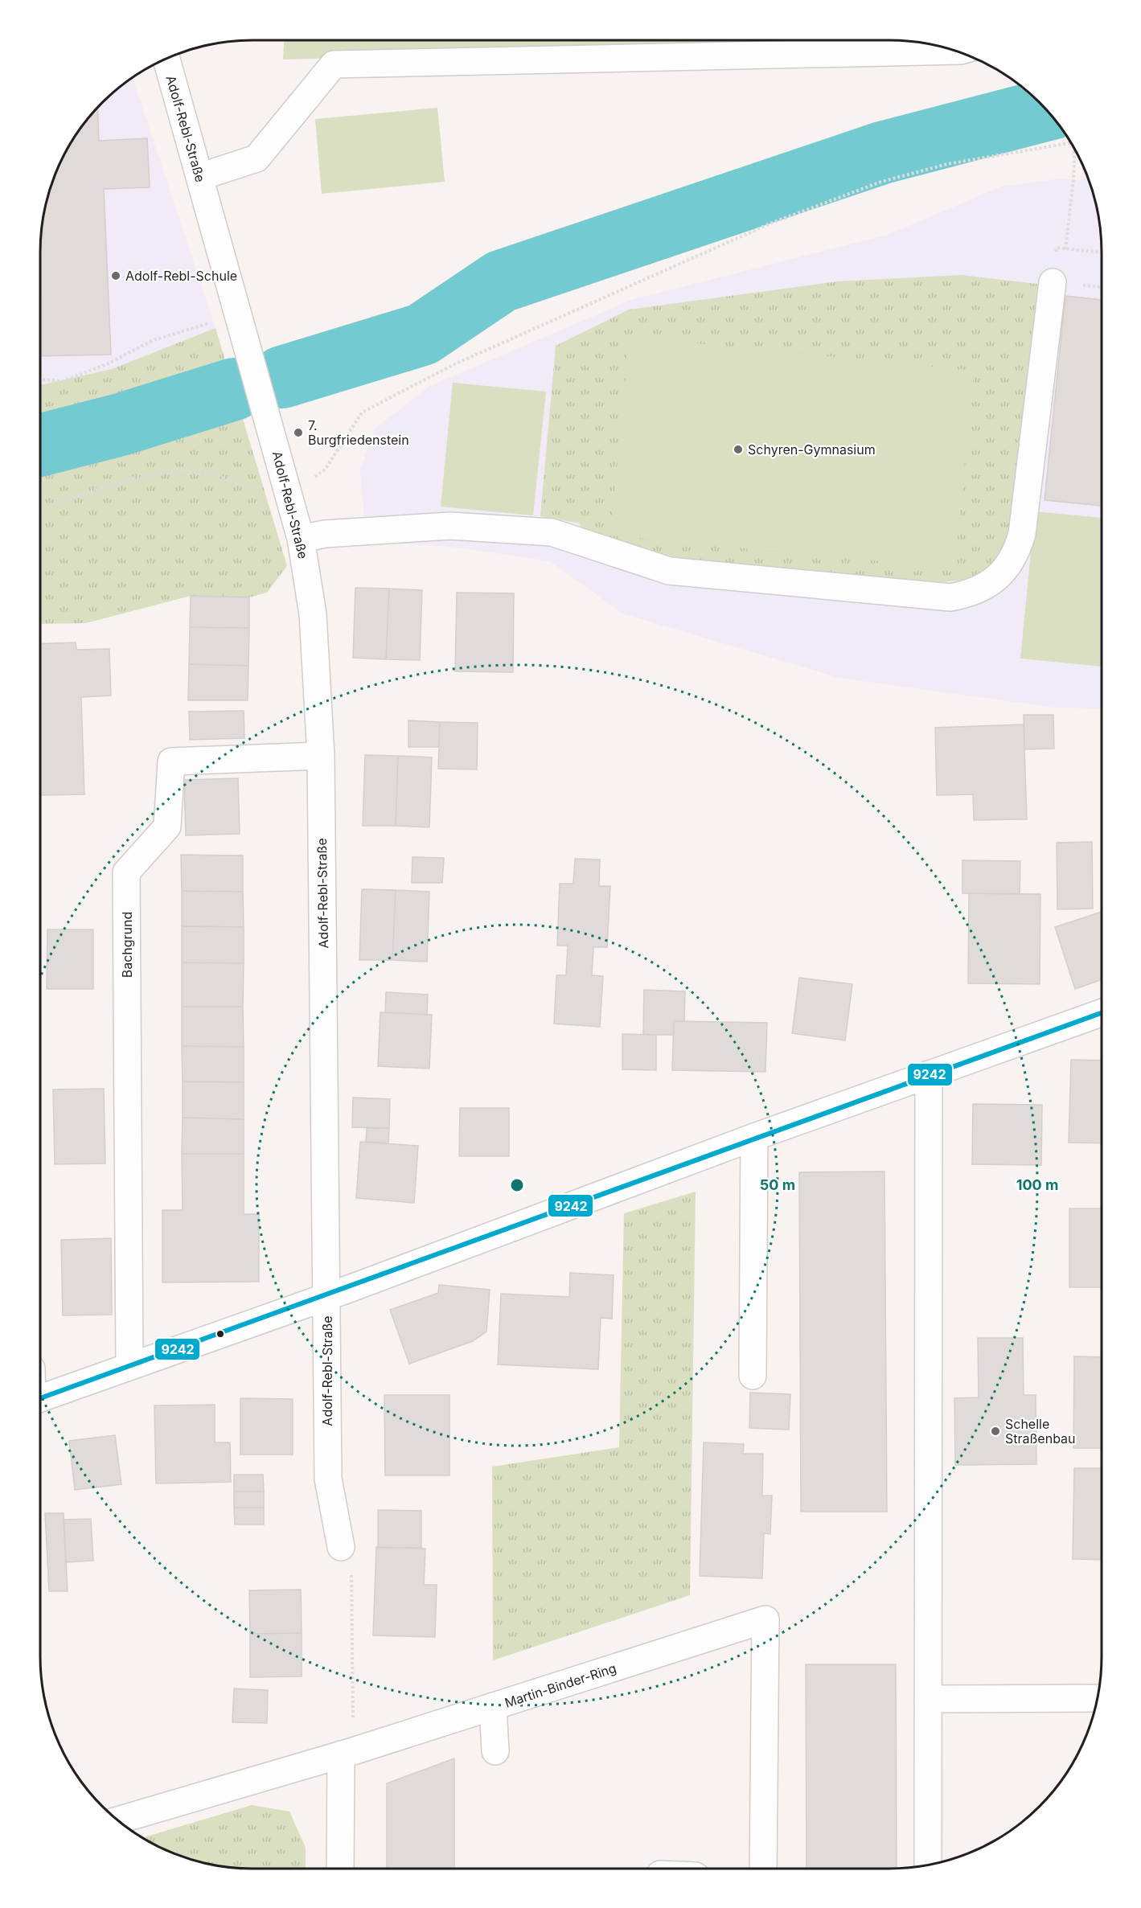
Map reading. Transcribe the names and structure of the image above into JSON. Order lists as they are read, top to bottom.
{
  "streets": {
    "street": ["Adolf-Rebl-Straße", "Bachgrund", "Martin-Binder-Ring"]
  },
  "crossings": [
    ["Adolf-Rebl-Straße", "Bachgrund"]
  ],
  "places": [
    "Adolf-Rebl-Schule",
    "7. Burgfriedenstein",
    "Schyren-Gymnasium",
    "Schelle Straßenbau"
  ],
  "lines": ["transit line 9242"],
  "rings": ["50 m", "100 m"]
}
